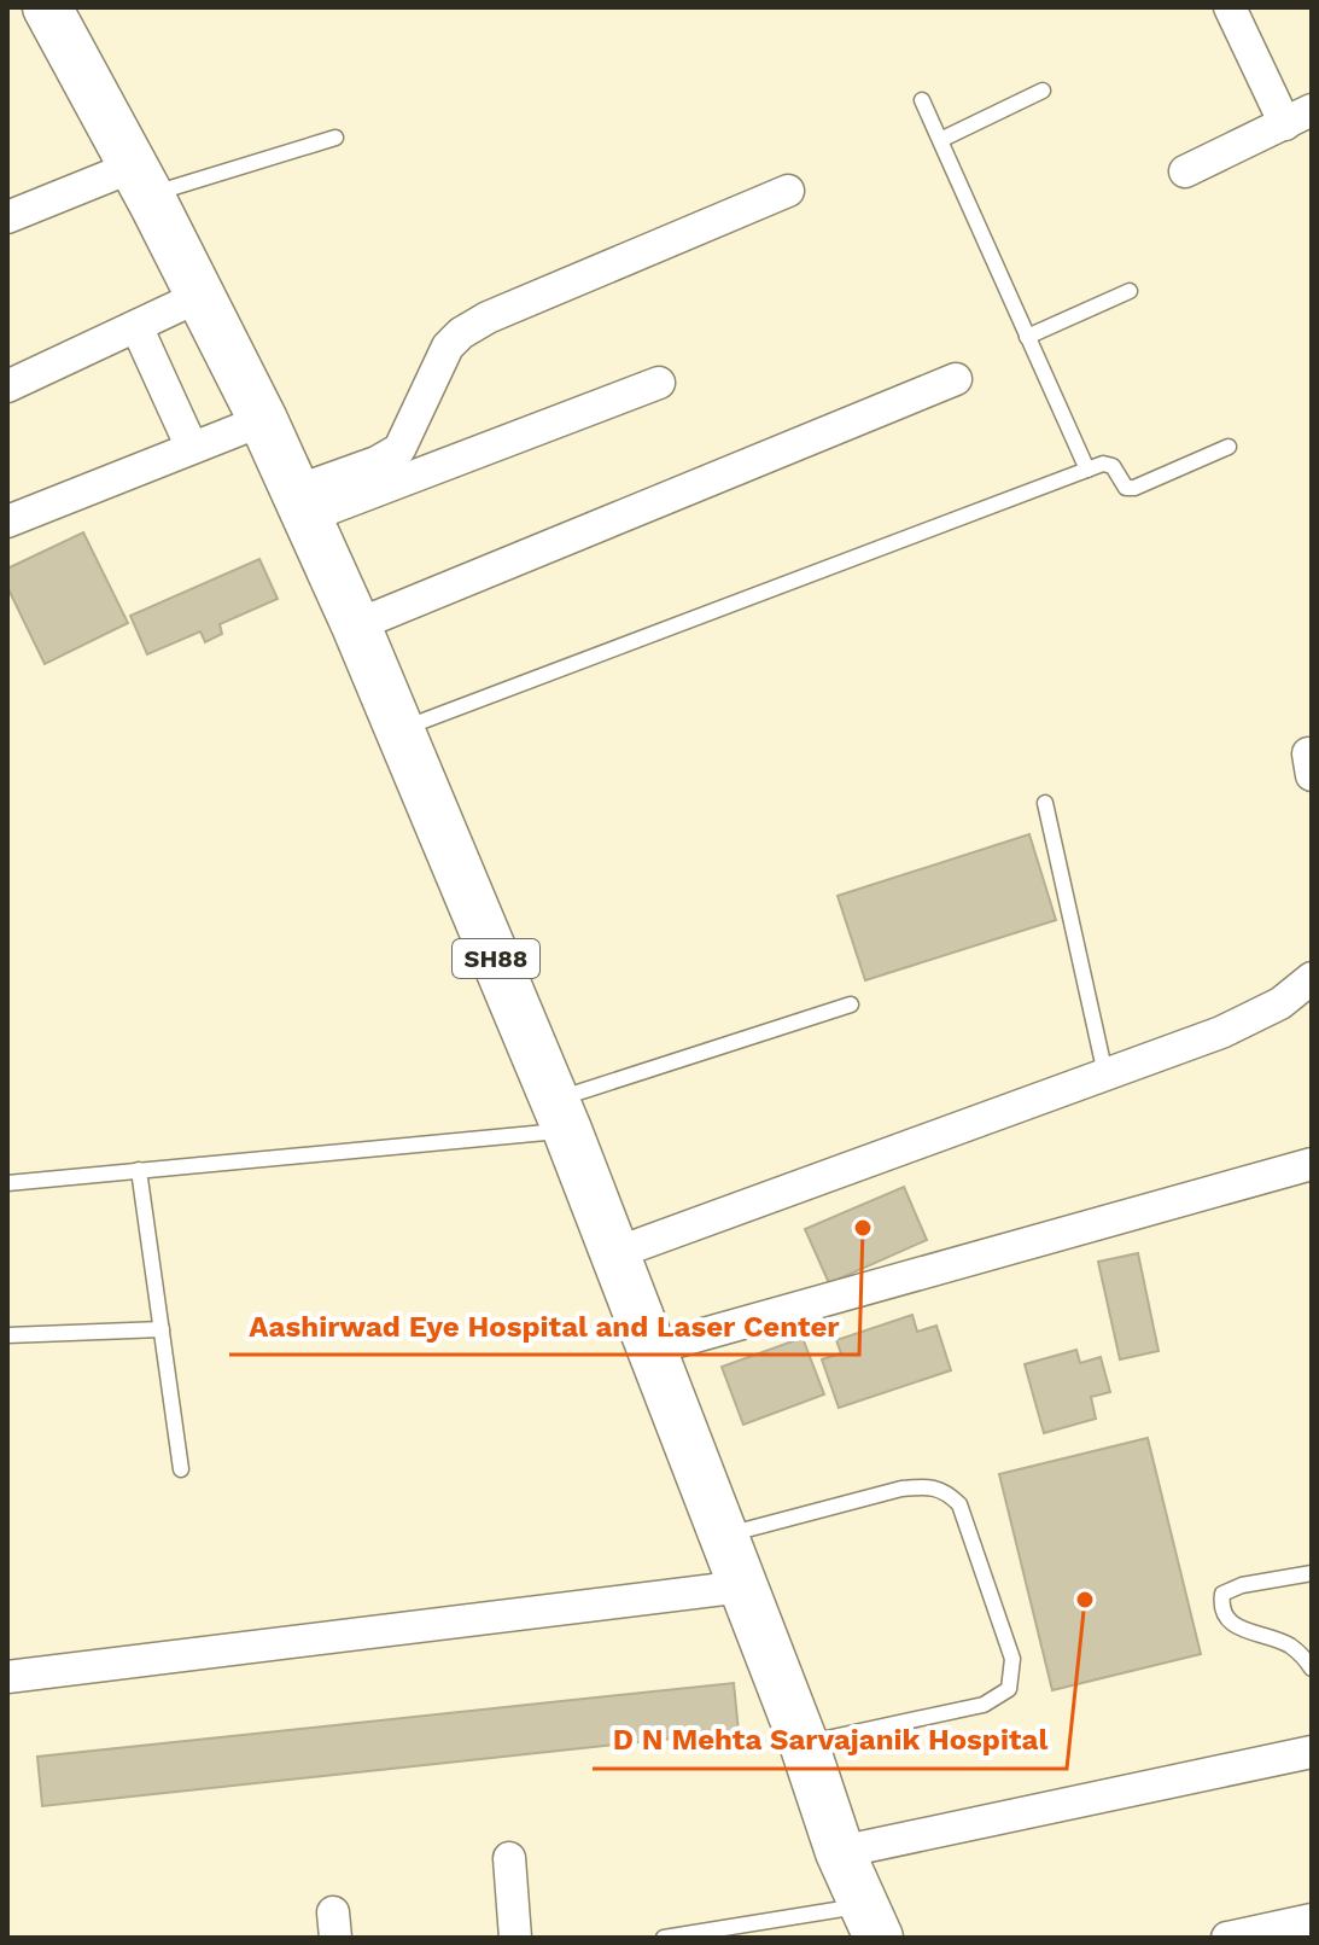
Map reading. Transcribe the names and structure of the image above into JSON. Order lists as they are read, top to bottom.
{
  "streets": {
    "main road": ["SH88"]
  },
  "places": ["Aashirwad Eye Hospital and Laser Center", "D N Mehta Sarvajanik Hospital"]
}
